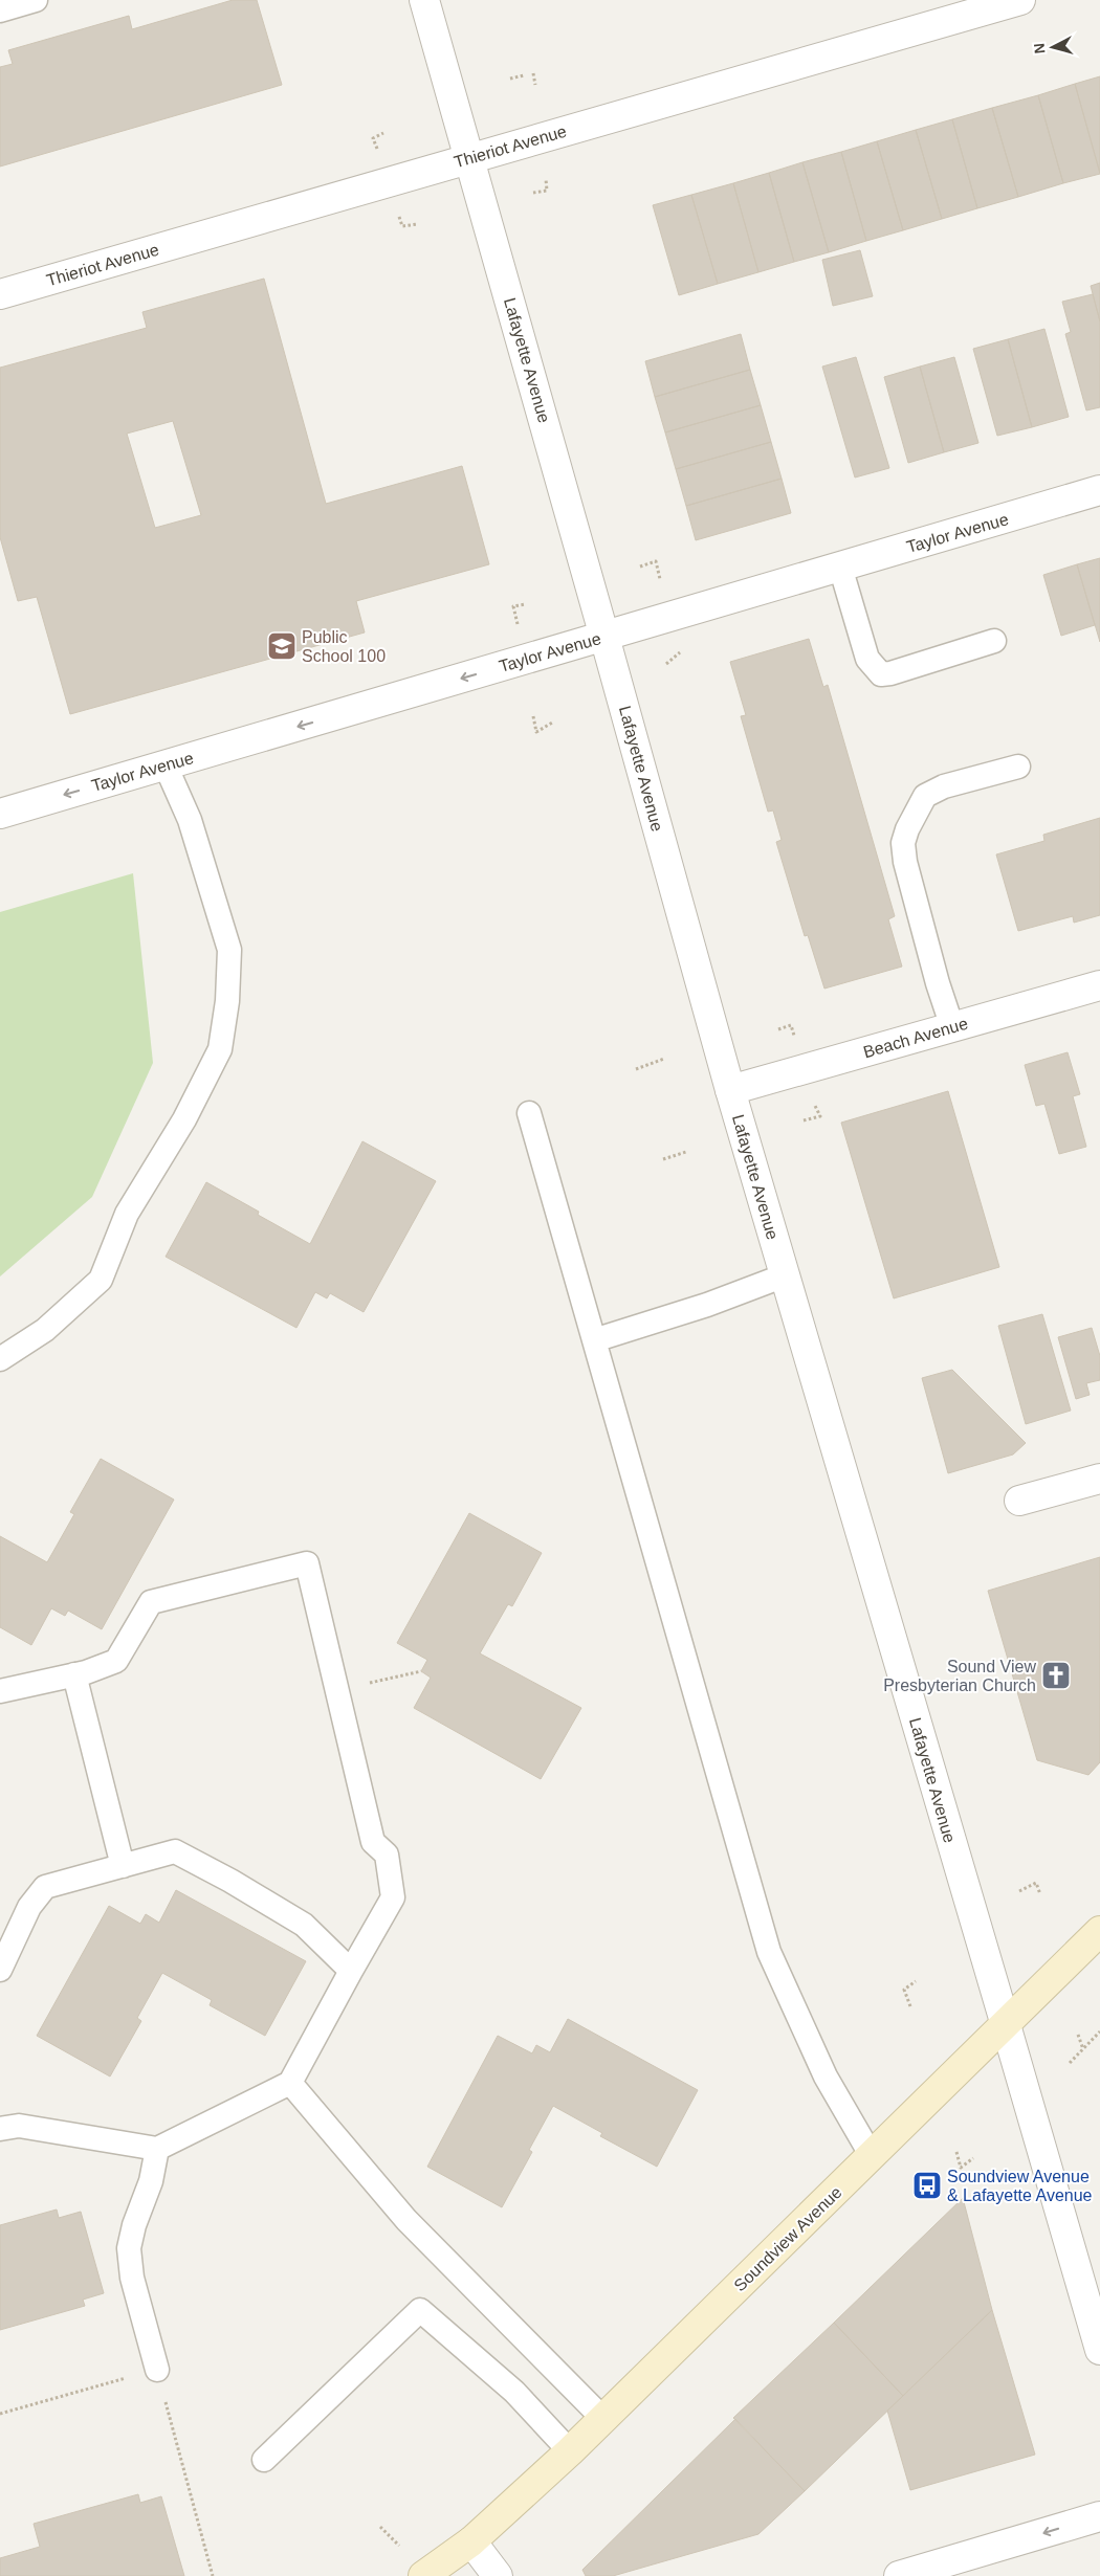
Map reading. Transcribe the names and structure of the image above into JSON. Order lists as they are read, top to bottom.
{
  "streets": {
    "main road": ["Soundview Avenue"],
    "street": [
      "Thieriot Avenue",
      "Lafayette Avenue",
      "Taylor Avenue",
      "Beach Avenue"
    ]
  },
  "crossings": [
    ["Thieriot Avenue", "Lafayette Avenue"],
    ["Lafayette Avenue", "Taylor Avenue"],
    ["Lafayette Avenue", "Beach Avenue"],
    ["Lafayette Avenue", "Soundview Avenue"]
  ],
  "one_way": ["Taylor Avenue"],
  "places": {
    "school or university": ["Public School 100"],
    "church": ["Sound View Presbyterian Church"],
    "bus stop": ["Soundview Avenue & Lafayette Avenue"]
  },
  "north": "left"
}
